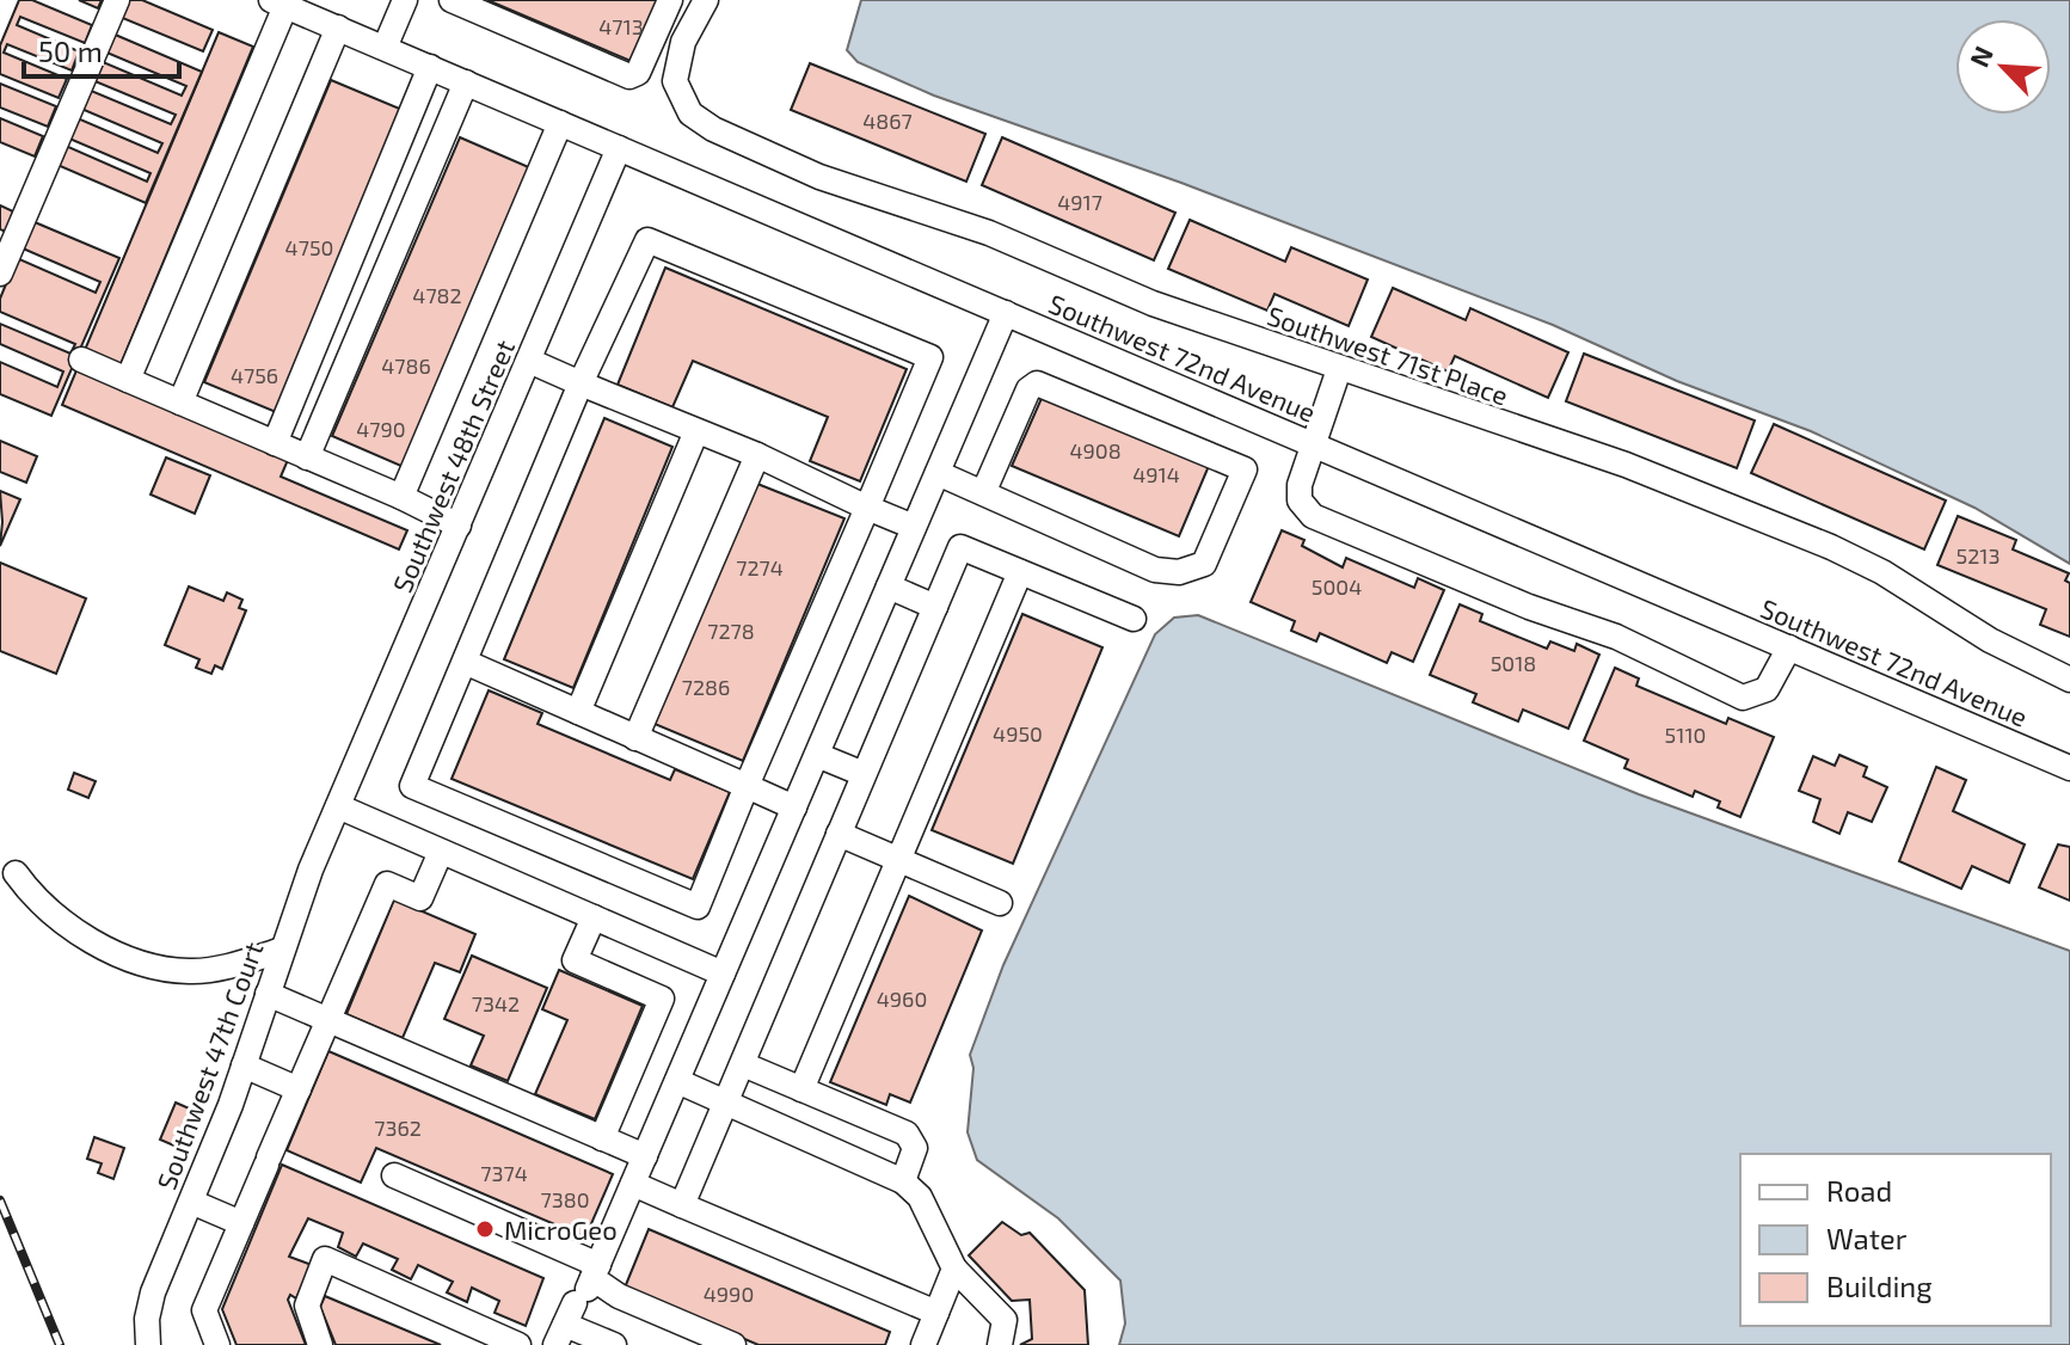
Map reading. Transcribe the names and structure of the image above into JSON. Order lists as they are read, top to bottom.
{
  "streets": {
    "street": [
      "Southwest 71st Place",
      "Southwest 72nd Avenue",
      "Southwest 48th Street",
      "Southwest 47th Court"
    ]
  },
  "crossings": [
    ["Southwest 72nd Avenue", "Southwest 48th Street"],
    ["Southwest 48th Street", "Southwest 47th Court"]
  ],
  "places": ["MicroGeo"],
  "house_numbers": [
    "4713",
    "4867",
    "4917",
    "4750",
    "4782",
    "4786",
    "4756",
    "4790",
    "4908",
    "4914",
    "5213",
    "7274",
    "5004",
    "7278",
    "5018",
    "7286",
    "4950",
    "5110",
    "4960",
    "7342",
    "7362",
    "7374",
    "7380",
    "4990"
  ],
  "legend": ["Road", "Water", "Building"],
  "scale_bar": "50 m",
  "north": "top left"
}
